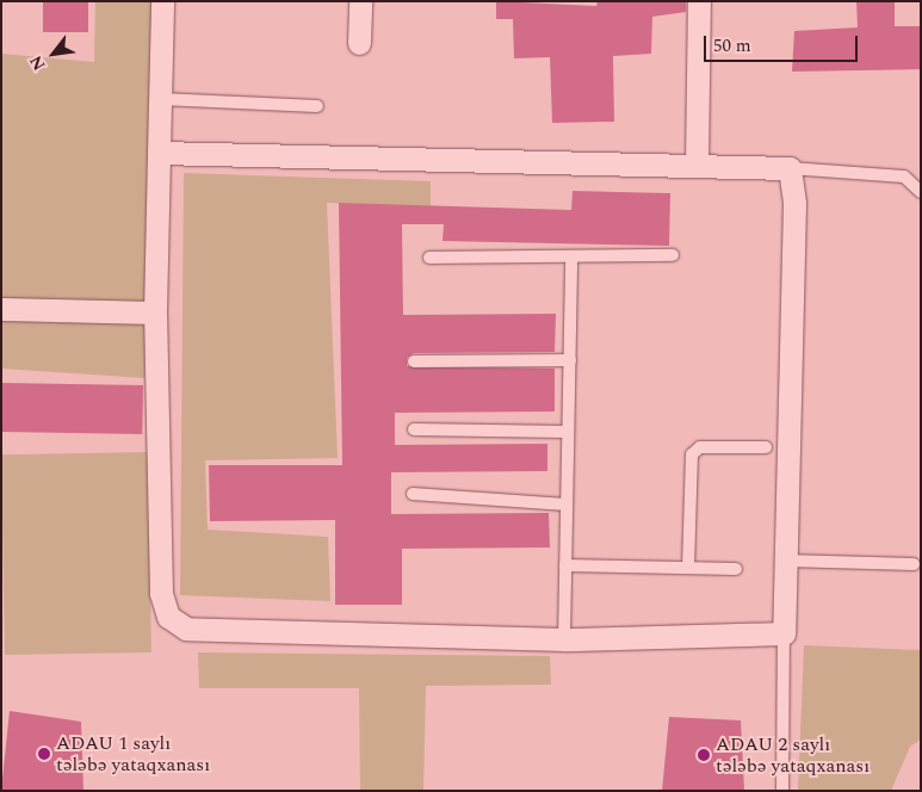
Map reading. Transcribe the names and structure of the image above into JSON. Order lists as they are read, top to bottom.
{
  "places": ["ADAU 1 saylı tələbə yataqxanası", "ADAU 2 saylı tələbə yataqxanası"],
  "scale_bar": "50 m",
  "north": "bottom left"
}
